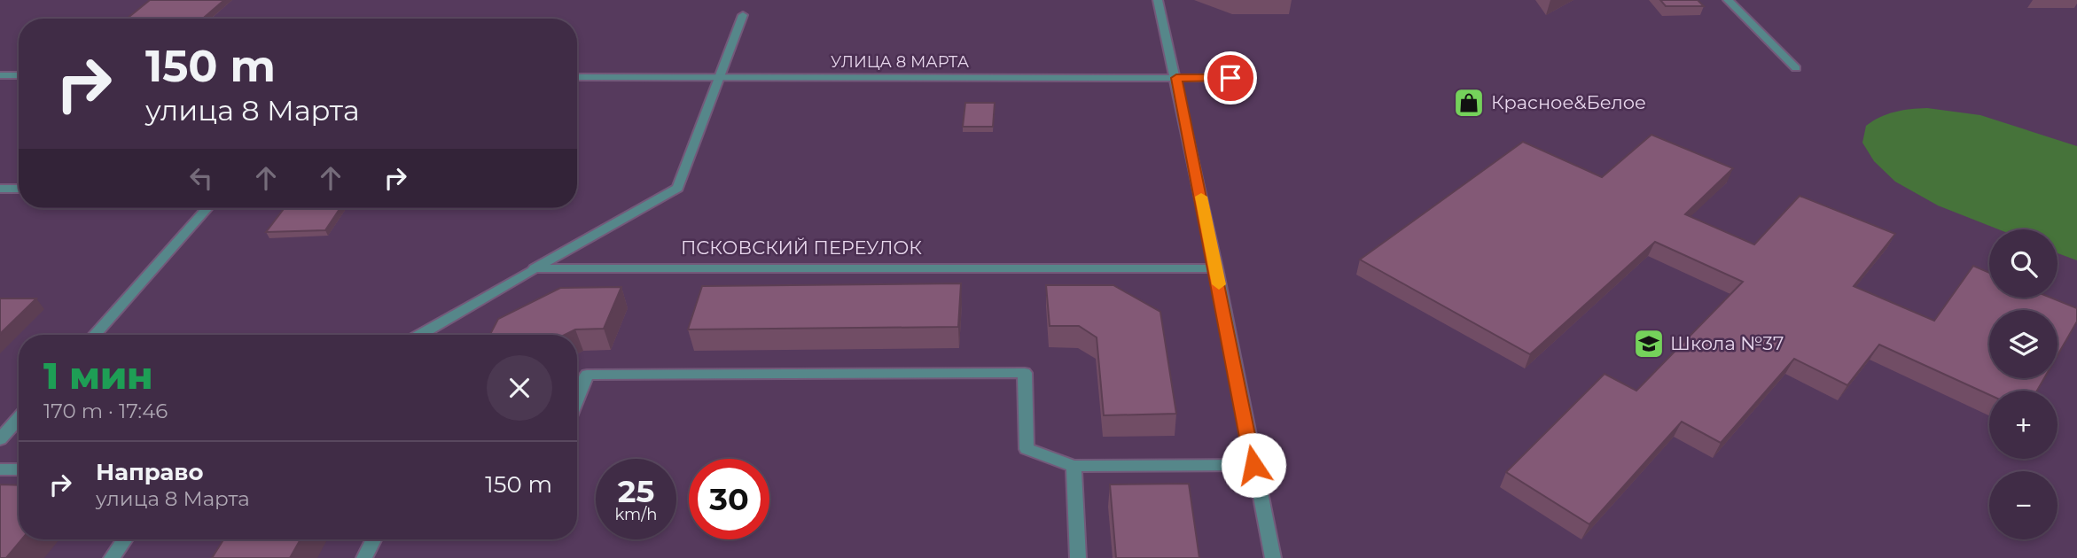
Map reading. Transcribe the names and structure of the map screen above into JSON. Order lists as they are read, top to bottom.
{
  "streets": {
    "street": ["УЛИЦА 8 МАРТА", "ПСКОВСКИЙ ПЕРЕУЛОК"]
  },
  "places": {
    "shop": ["Красное&Белое"],
    "school or university": ["Школа №37"]
  },
  "page": {
    "turn": ["150 m", "улица 8 Марта"],
    "map_buttons": ["+", "−"],
    "heading": ["1 мин", "170 m · 17:46"],
    "list": [
      {
        "name": "Направо",
        "note": "улица 8 Марта",
        "value": "150 m"
      }
    ],
    "speed": "25 km/h",
    "limit": "30"
  }
}
